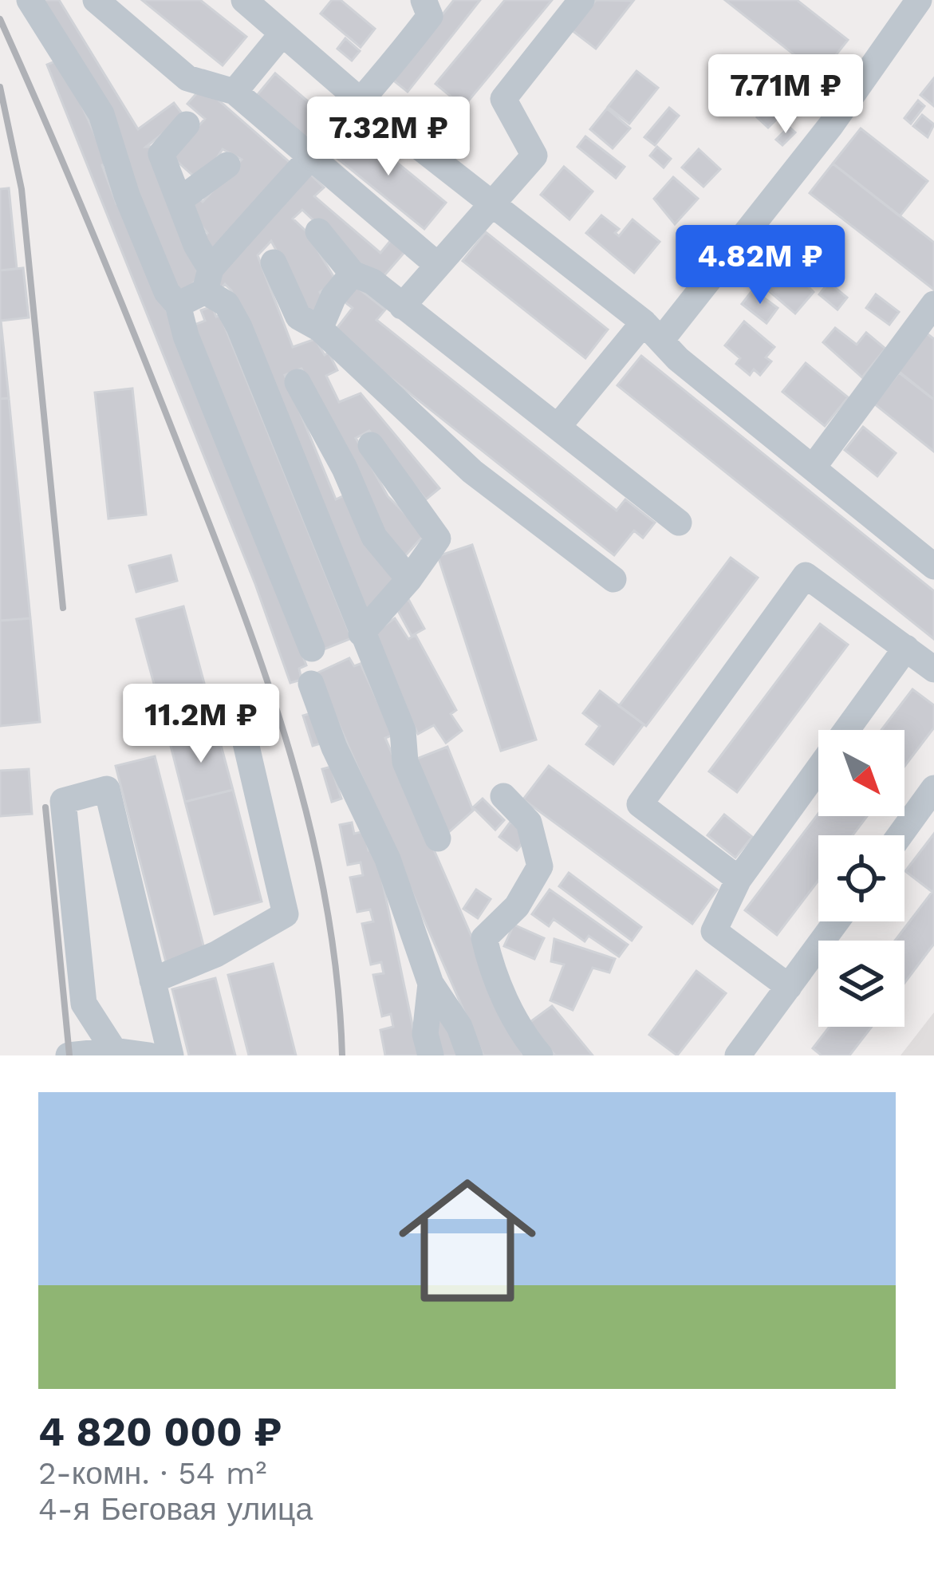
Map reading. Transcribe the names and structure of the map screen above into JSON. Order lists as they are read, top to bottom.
{
  "north": "bottom right",
  "page": {
    "price": [
      "7.71M ₽",
      "7.32M ₽",
      "4.82M ₽",
      "11.2M ₽"
    ],
    "list": [
      {
        "name": "4 820 000 ₽",
        "note": "2-комн. · 54 m² · 4-я Беговая улица"
      }
    ]
  }
}
